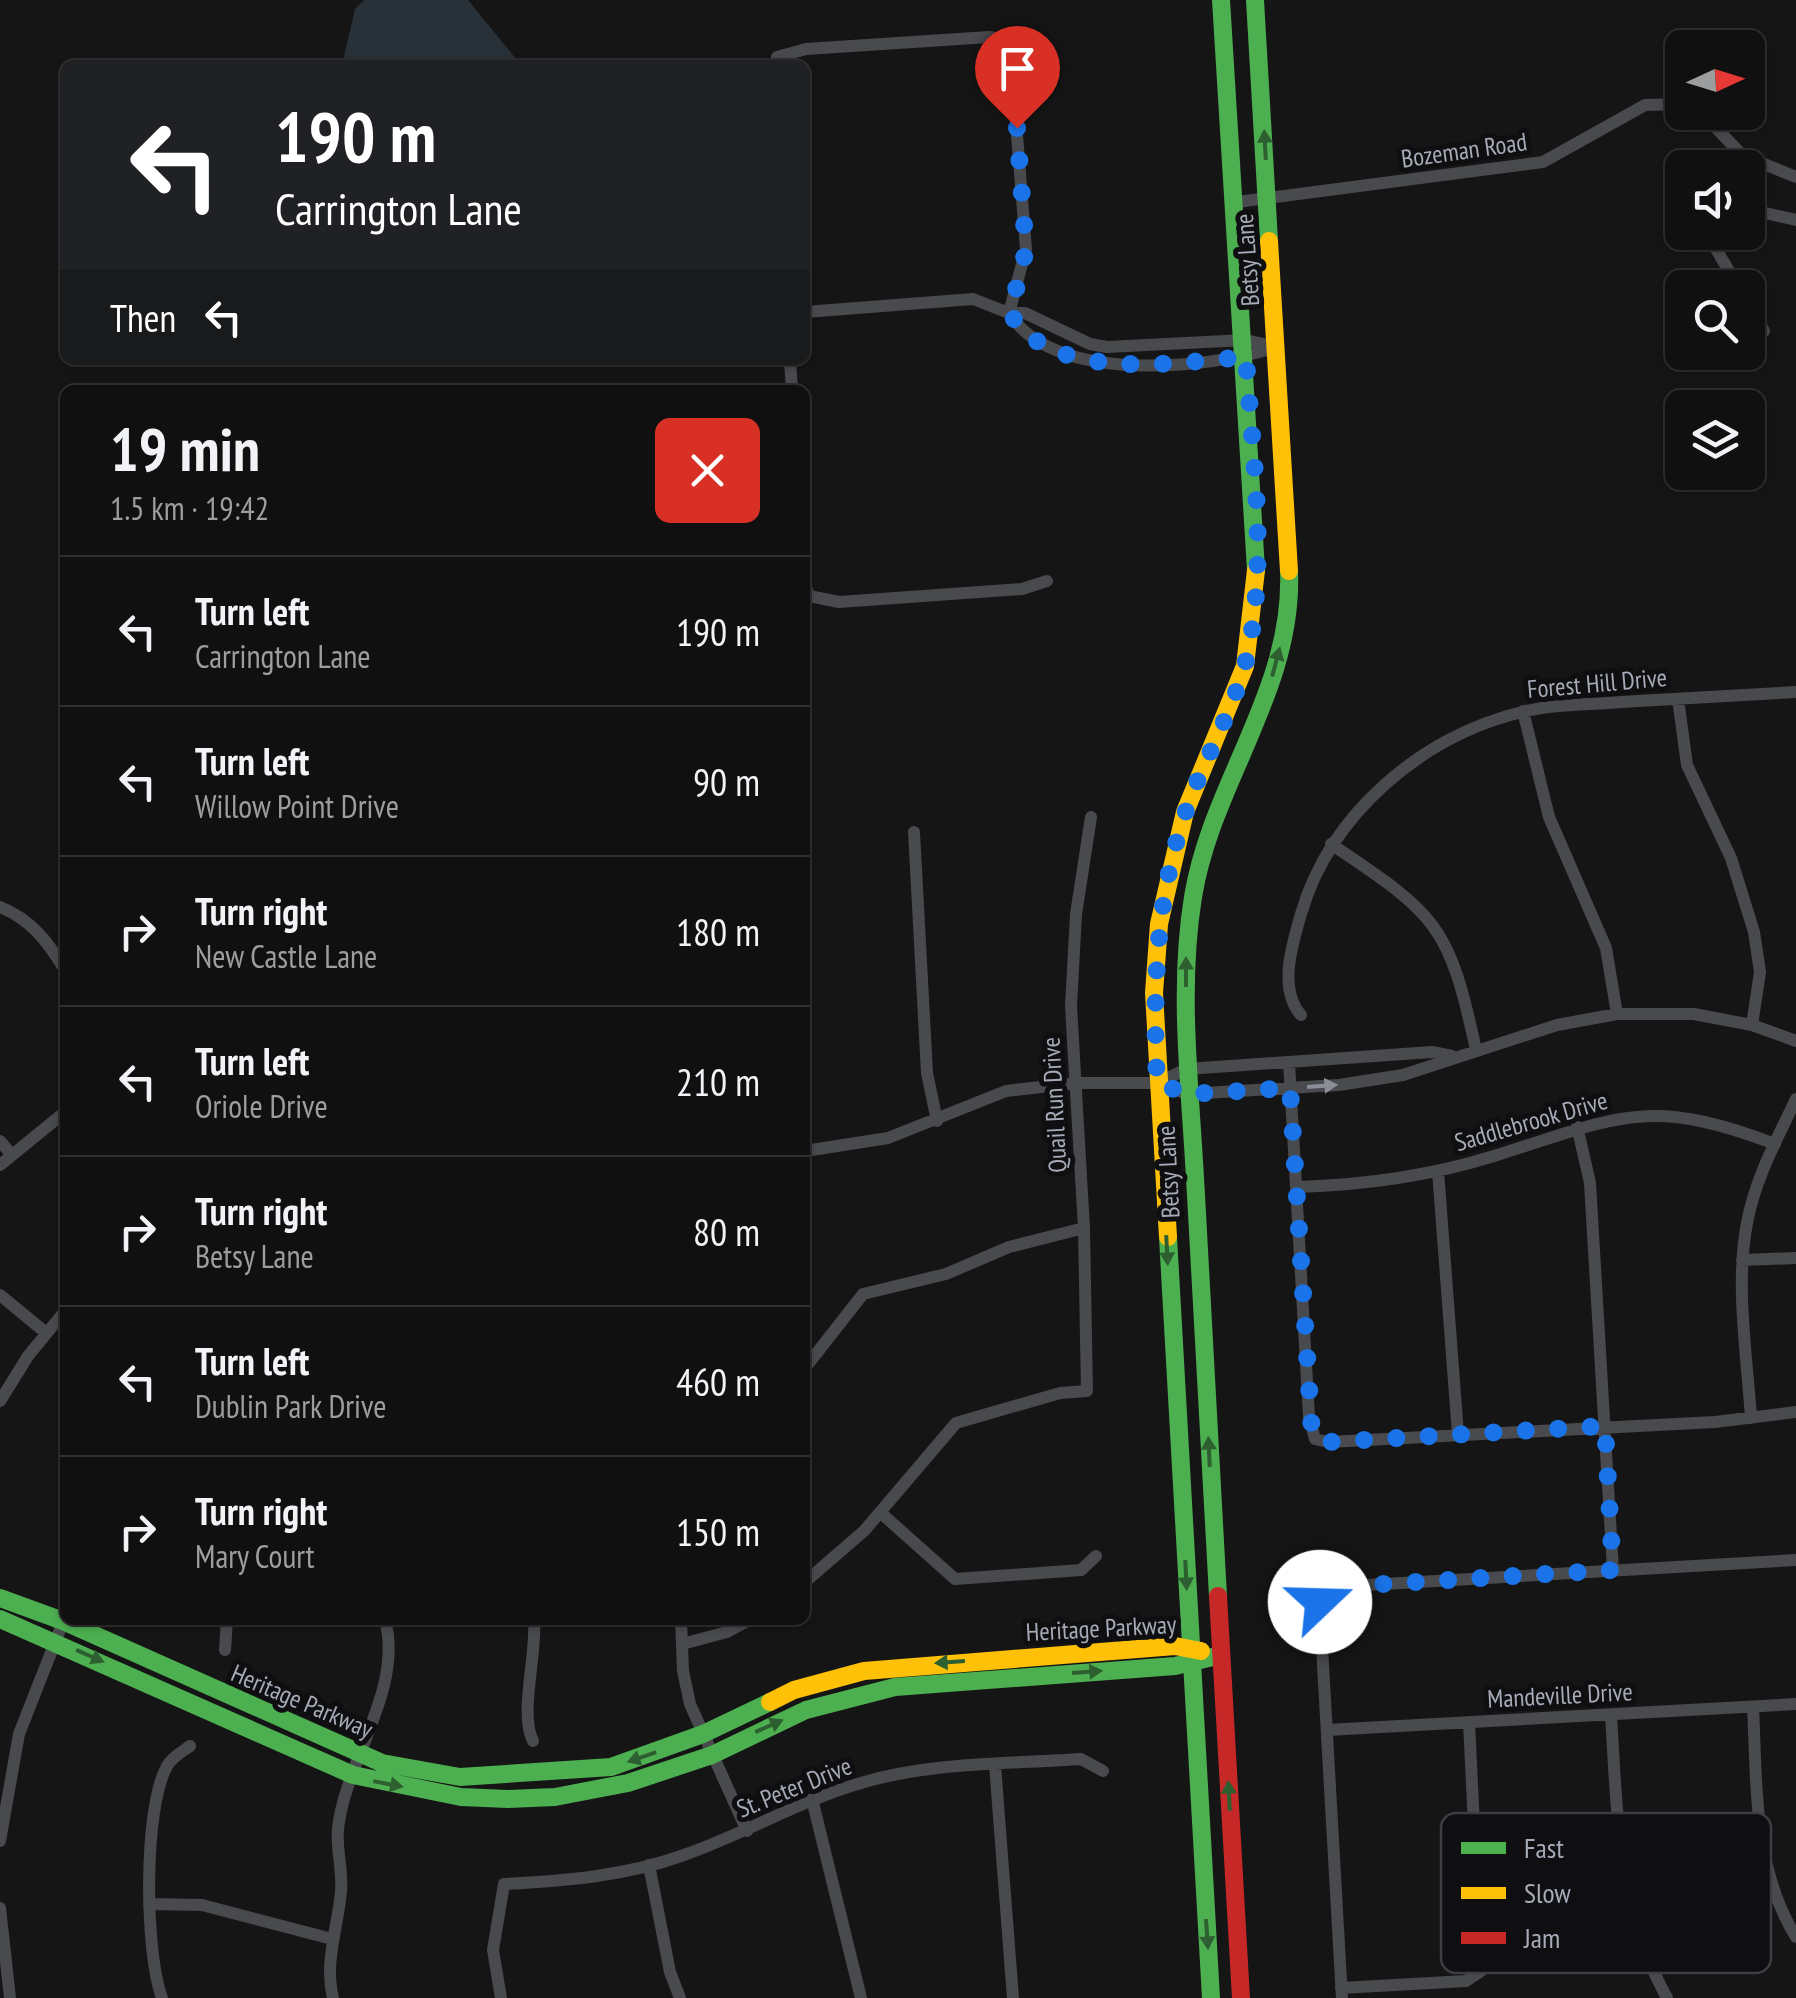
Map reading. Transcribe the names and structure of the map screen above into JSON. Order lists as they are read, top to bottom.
{
  "streets": {
    "main road": ["Betsy Lane", "Heritage Parkway"],
    "street": [
      "Bozeman Road",
      "Forest Hill Drive",
      "Quail Run Drive",
      "Saddlebrook Drive",
      "Mandeville Drive",
      "St. Peter Drive"
    ]
  },
  "crossings": [
    ["Bozeman Road", "Betsy Lane"],
    ["Betsy Lane", "Heritage Parkway"]
  ],
  "legend": ["Fast", "Slow", "Jam"],
  "north": "right",
  "page": {
    "turn": ["190 m", "Carrington Lane"],
    "then": "Then",
    "heading": ["19 min", "1.5 km · 19:42"],
    "list": [
      {
        "name": "Turn left",
        "note": "Carrington Lane",
        "value": "190 m"
      },
      {
        "name": "Turn left",
        "note": "Willow Point Drive",
        "value": "90 m"
      },
      {
        "name": "Turn right",
        "note": "New Castle Lane",
        "value": "180 m"
      },
      {
        "name": "Turn left",
        "note": "Oriole Drive",
        "value": "210 m"
      },
      {
        "name": "Turn right",
        "note": "Betsy Lane",
        "value": "80 m"
      },
      {
        "name": "Turn left",
        "note": "Dublin Park Drive",
        "value": "460 m"
      },
      {
        "name": "Turn right",
        "note": "Mary Court",
        "value": "150 m"
      }
    ]
  }
}
